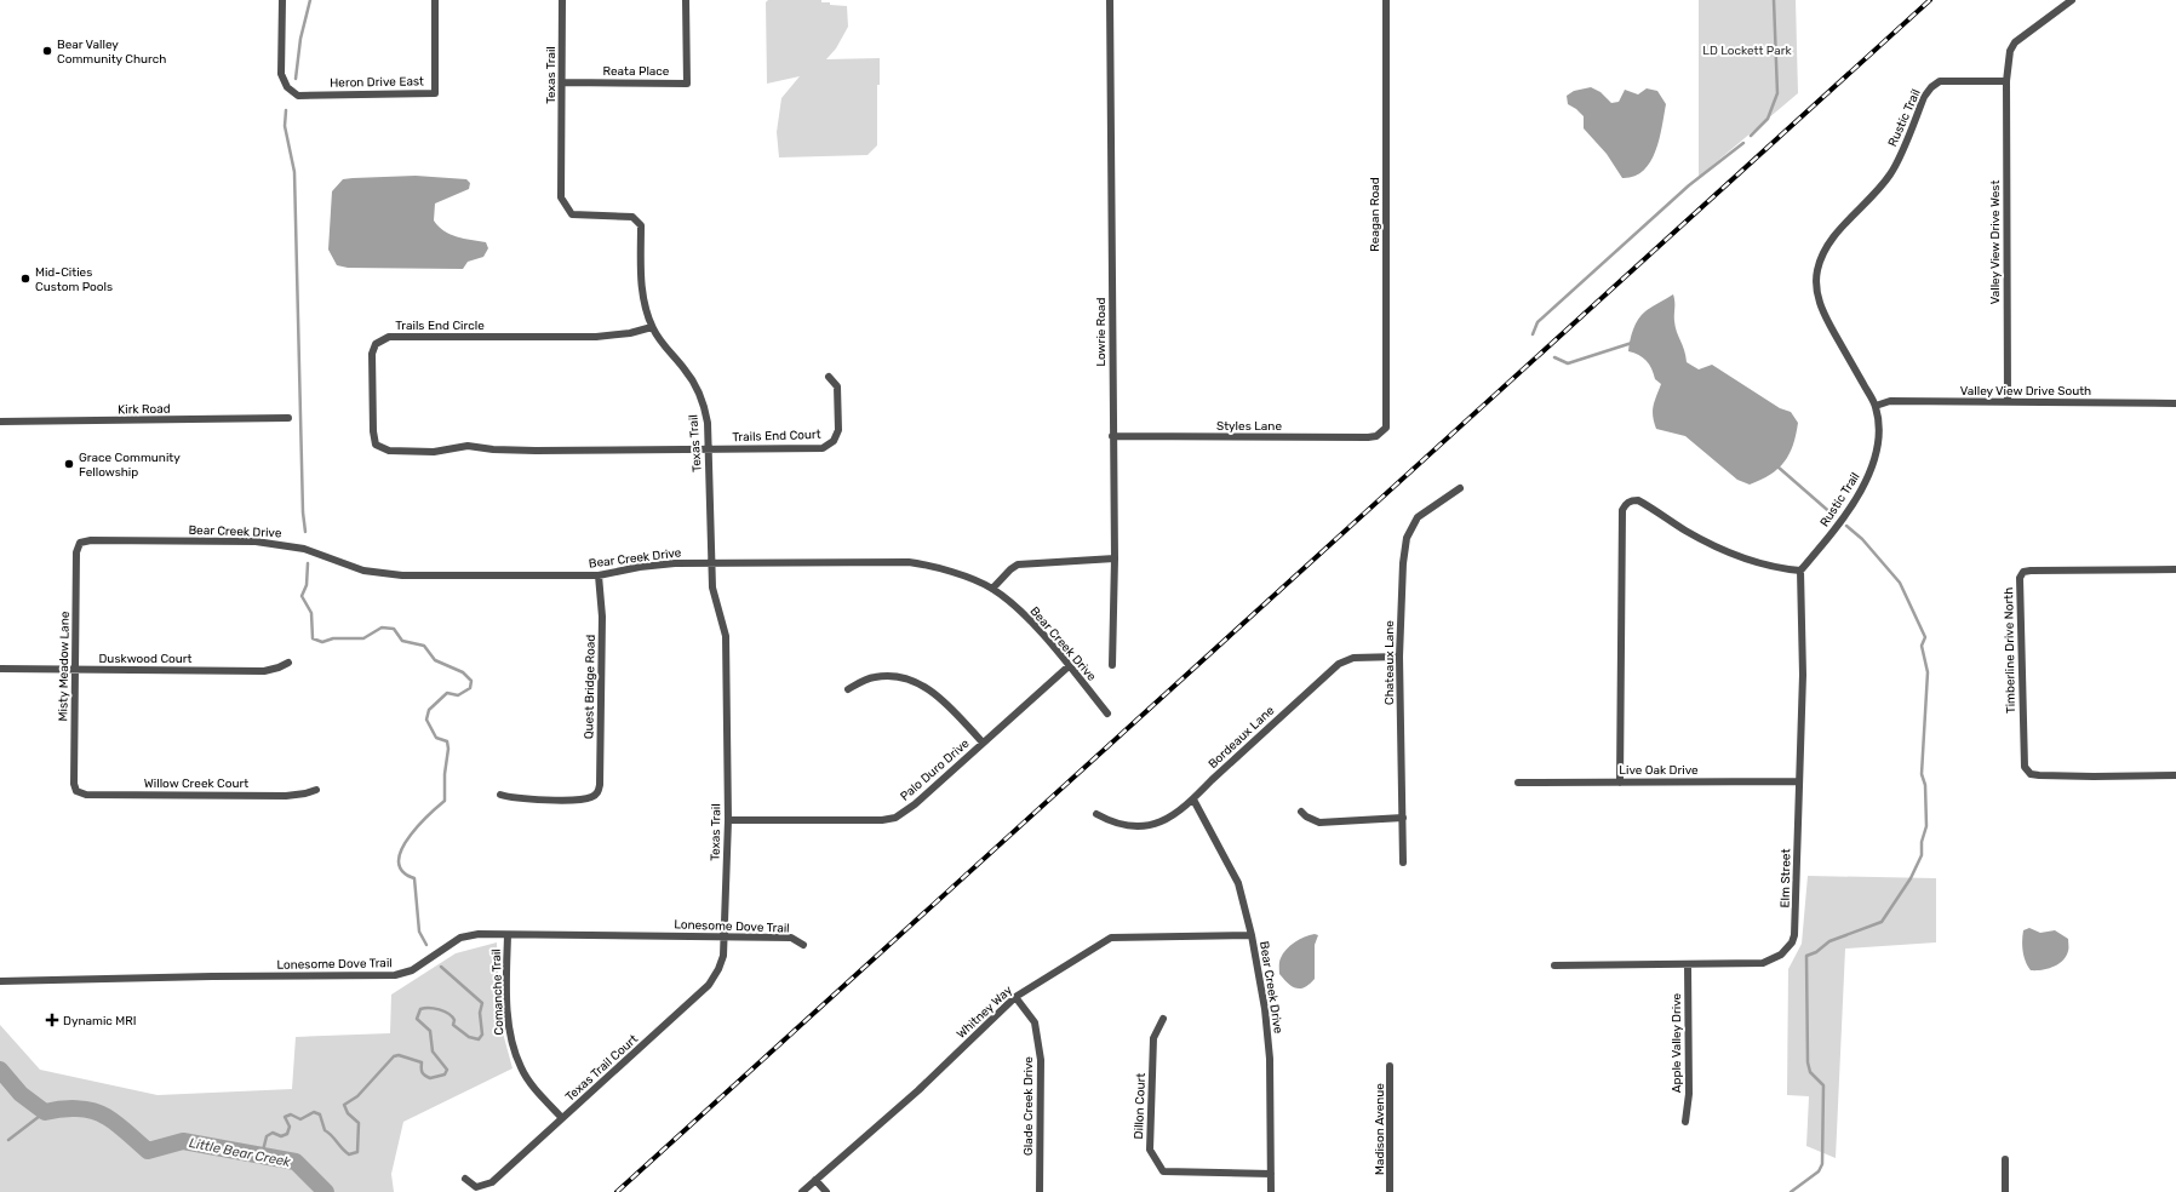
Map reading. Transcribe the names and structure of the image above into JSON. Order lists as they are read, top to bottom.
{
  "streets": {
    "street": [
      "Reata Place",
      "Texas Trail",
      "Heron Drive East",
      "Rustic Trail",
      "Reagan Road",
      "Valley View Drive West",
      "Trails End Circle",
      "Lowrie Road",
      "Valley View Drive South",
      "Kirk Road",
      "Styles Lane",
      "Trails End Court",
      "Bear Creek Drive",
      "Timberline Drive North",
      "Duskwood Court",
      "Chateaux Lane",
      "Misty Meadow Lane",
      "Quest Bridge Road",
      "Bordeaux Lane",
      "Palo Duro Drive",
      "Live Oak Drive",
      "Willow Creek Court",
      "Elm Street",
      "Lonesome Dove Trail",
      "Comanche Trail",
      "Whitney Way",
      "Apple Valley Drive",
      "Texas Trail Court",
      "Glade Creek Drive",
      "Dillon Court",
      "Madison Avenue"
    ]
  },
  "crossings": [
    ["Reata Place", "Texas Trail"],
    ["Texas Trail", "Trails End Circle"],
    ["Texas Trail", "Trails End Court"],
    ["Texas Trail", "Bear Creek Drive"],
    ["Texas Trail", "Palo Duro Drive"],
    ["Texas Trail", "Lonesome Dove Trail"],
    ["Texas Trail", "Texas Trail Court"],
    ["Rustic Trail", "Valley View Drive West"],
    ["Rustic Trail", "Valley View Drive South"],
    ["Rustic Trail", "Elm Street"],
    ["Reagan Road", "Styles Lane"],
    ["Valley View Drive West", "Valley View Drive South"],
    ["Trails End Circle", "Trails End Court"],
    ["Lowrie Road", "Styles Lane"],
    ["Bear Creek Drive", "Misty Meadow Lane"],
    ["Bear Creek Drive", "Quest Bridge Road"],
    ["Bear Creek Drive", "Bordeaux Lane"],
    ["Bear Creek Drive", "Palo Duro Drive"],
    ["Bear Creek Drive", "Whitney Way"],
    ["Bear Creek Drive", "Dillon Court"],
    ["Duskwood Court", "Misty Meadow Lane"],
    ["Chateaux Lane", "Bordeaux Lane"],
    ["Misty Meadow Lane", "Willow Creek Court"],
    ["Live Oak Drive", "Elm Street"],
    ["Elm Street", "Apple Valley Drive"],
    ["Lonesome Dove Trail", "Comanche Trail"],
    ["Lonesome Dove Trail", "Texas Trail Court"],
    ["Comanche Trail", "Texas Trail Court"],
    ["Whitney Way", "Glade Creek Drive"]
  ],
  "water": ["Little Bear Creek"],
  "parks": ["LD Lockett Park"],
  "places": {
    "other": ["Bear Valley Community Church", "Mid-Cities Custom Pools", "Grace Community Fellowship"],
    "health": ["Dynamic MRI"]
  }
}
